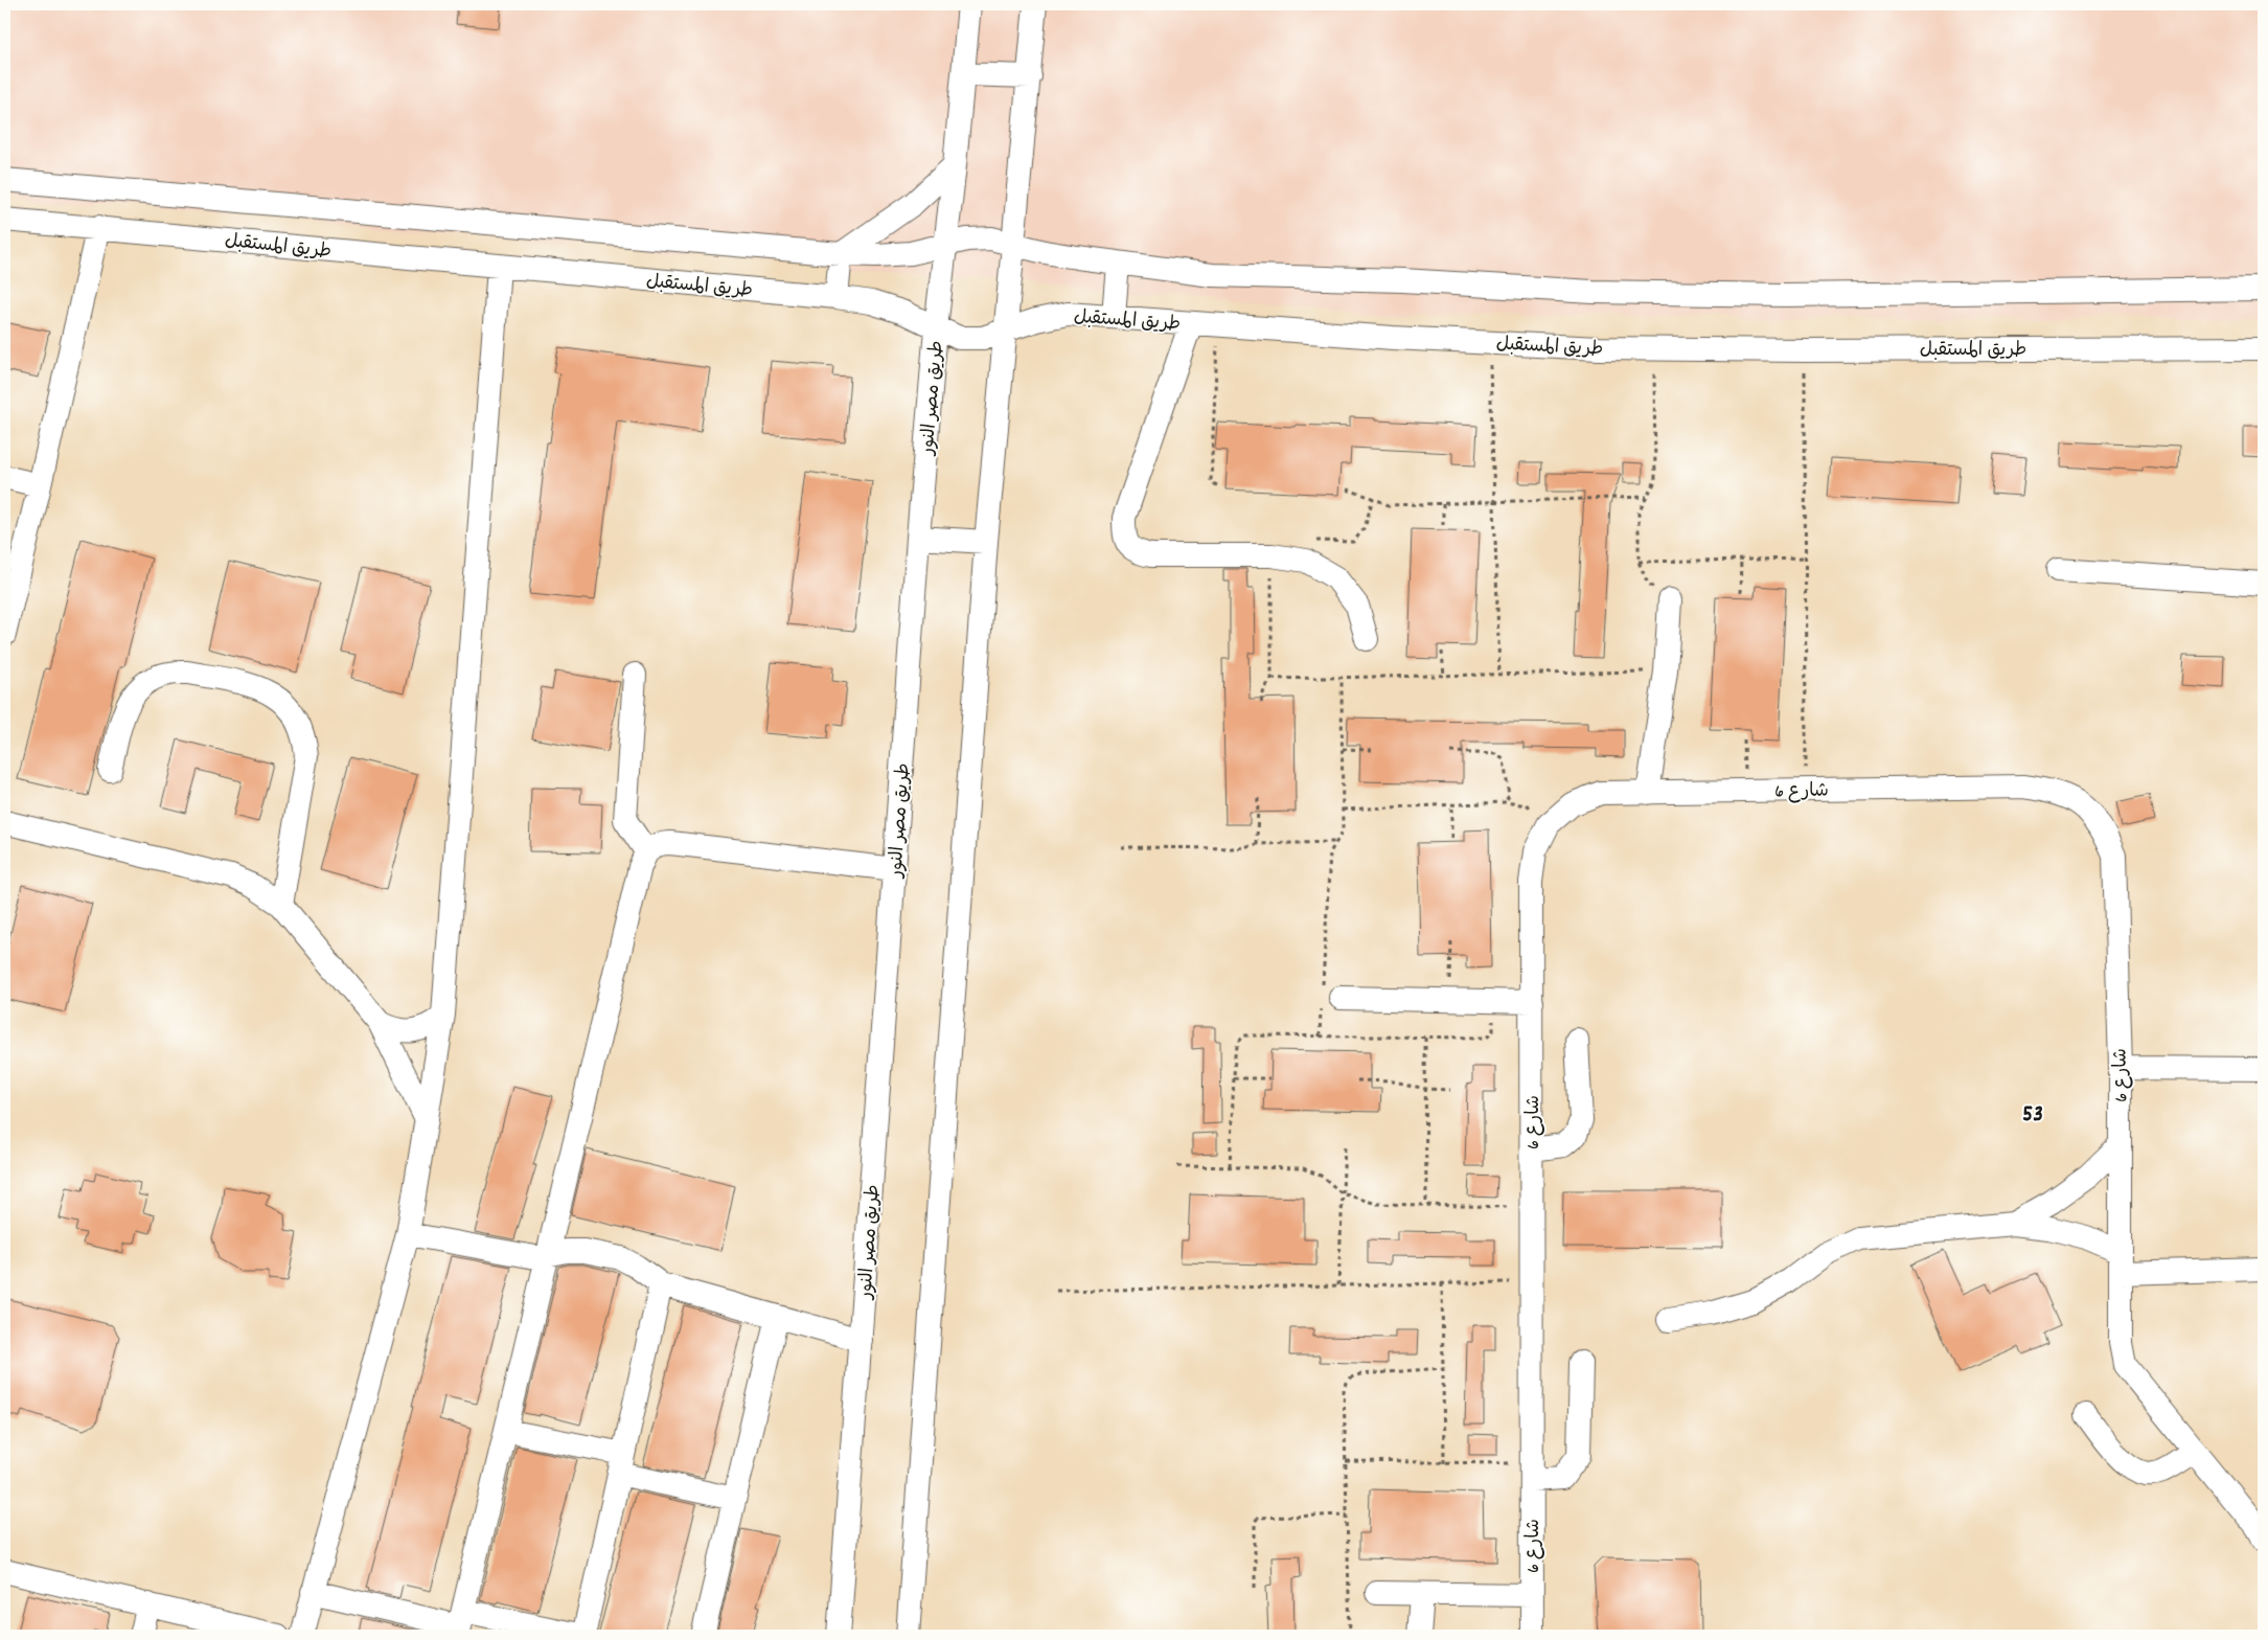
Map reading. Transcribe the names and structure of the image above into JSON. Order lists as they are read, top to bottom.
{
  "streets": {
    "street": ["طريق المستقبل", "طريق مصر النور", "شارع 6"]
  },
  "crossings": [
    ["طريق المستقبل", "طريق مصر النور"]
  ],
  "districts": ["53"]
}
